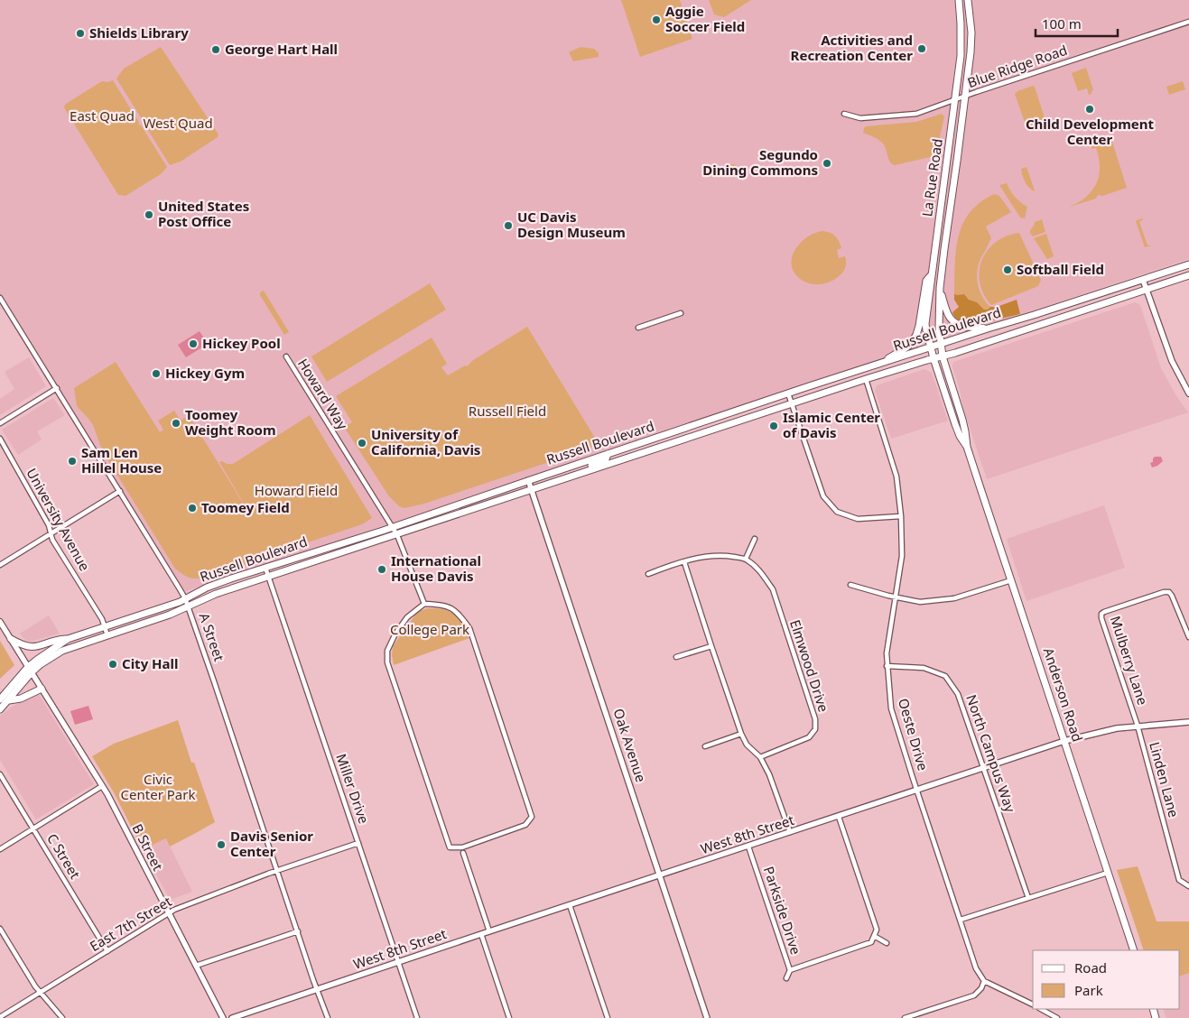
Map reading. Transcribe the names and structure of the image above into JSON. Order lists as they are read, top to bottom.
{
  "streets": {
    "main road": ["La Rue Road", "Russell Boulevard", "Anderson Road"],
    "street": [
      "Blue Ridge Road",
      "Howard Way",
      "University Avenue",
      "A Street",
      "Mulberry Lane",
      "Elmwood Drive",
      "Oeste Drive",
      "Oak Avenue",
      "North Campus Way",
      "Linden Lane",
      "Miller Drive",
      "West 8th Street",
      "B Street",
      "C Street",
      "Parkside Drive",
      "East 7th Street"
    ]
  },
  "crossings": [
    ["Blue Ridge Road", "La Rue Road"],
    ["La Rue Road", "Russell Boulevard"],
    ["La Rue Road", "Anderson Road"],
    ["Russell Boulevard", "Howard Way"],
    ["Russell Boulevard", "University Avenue"],
    ["Russell Boulevard", "A Street"],
    ["Russell Boulevard", "Anderson Road"],
    ["Russell Boulevard", "Oeste Drive"],
    ["Russell Boulevard", "Oak Avenue"],
    ["Russell Boulevard", "Miller Drive"],
    ["Russell Boulevard", "B Street"],
    ["A Street", "West 8th Street"],
    ["A Street", "East 7th Street"],
    ["Mulberry Lane", "Linden Lane"],
    ["Mulberry Lane", "West 8th Street"],
    ["Anderson Road", "West 8th Street"],
    ["Oeste Drive", "North Campus Way"],
    ["Oeste Drive", "West 8th Street"],
    ["Oak Avenue", "West 8th Street"],
    ["North Campus Way", "West 8th Street"],
    ["Linden Lane", "West 8th Street"],
    ["Miller Drive", "West 8th Street"],
    ["Miller Drive", "East 7th Street"],
    ["West 8th Street", "Parkside Drive"],
    ["B Street", "East 7th Street"],
    ["C Street", "East 7th Street"]
  ],
  "parks": [
    "East Quad",
    "West Quad",
    "Russell Field",
    "Howard Field",
    "College Park",
    "Civic Center Park"
  ],
  "places": [
    "Aggie Soccer Field",
    "Shields Library",
    "Activities and Recreation Center",
    "George Hart Hall",
    "Child Development Center",
    "Segundo Dining Commons",
    "United States Post Office",
    "UC Davis Design Museum",
    "Softball Field",
    "Hickey Pool",
    "Hickey Gym",
    "Toomey Weight Room",
    "Islamic Center of Davis",
    "University of California, Davis",
    "Sam Len Hillel House",
    "Toomey Field",
    "International House Davis",
    "City Hall",
    "Davis Senior Center"
  ],
  "legend": ["Road", "Park"],
  "scale_bar": "100 m"
}
